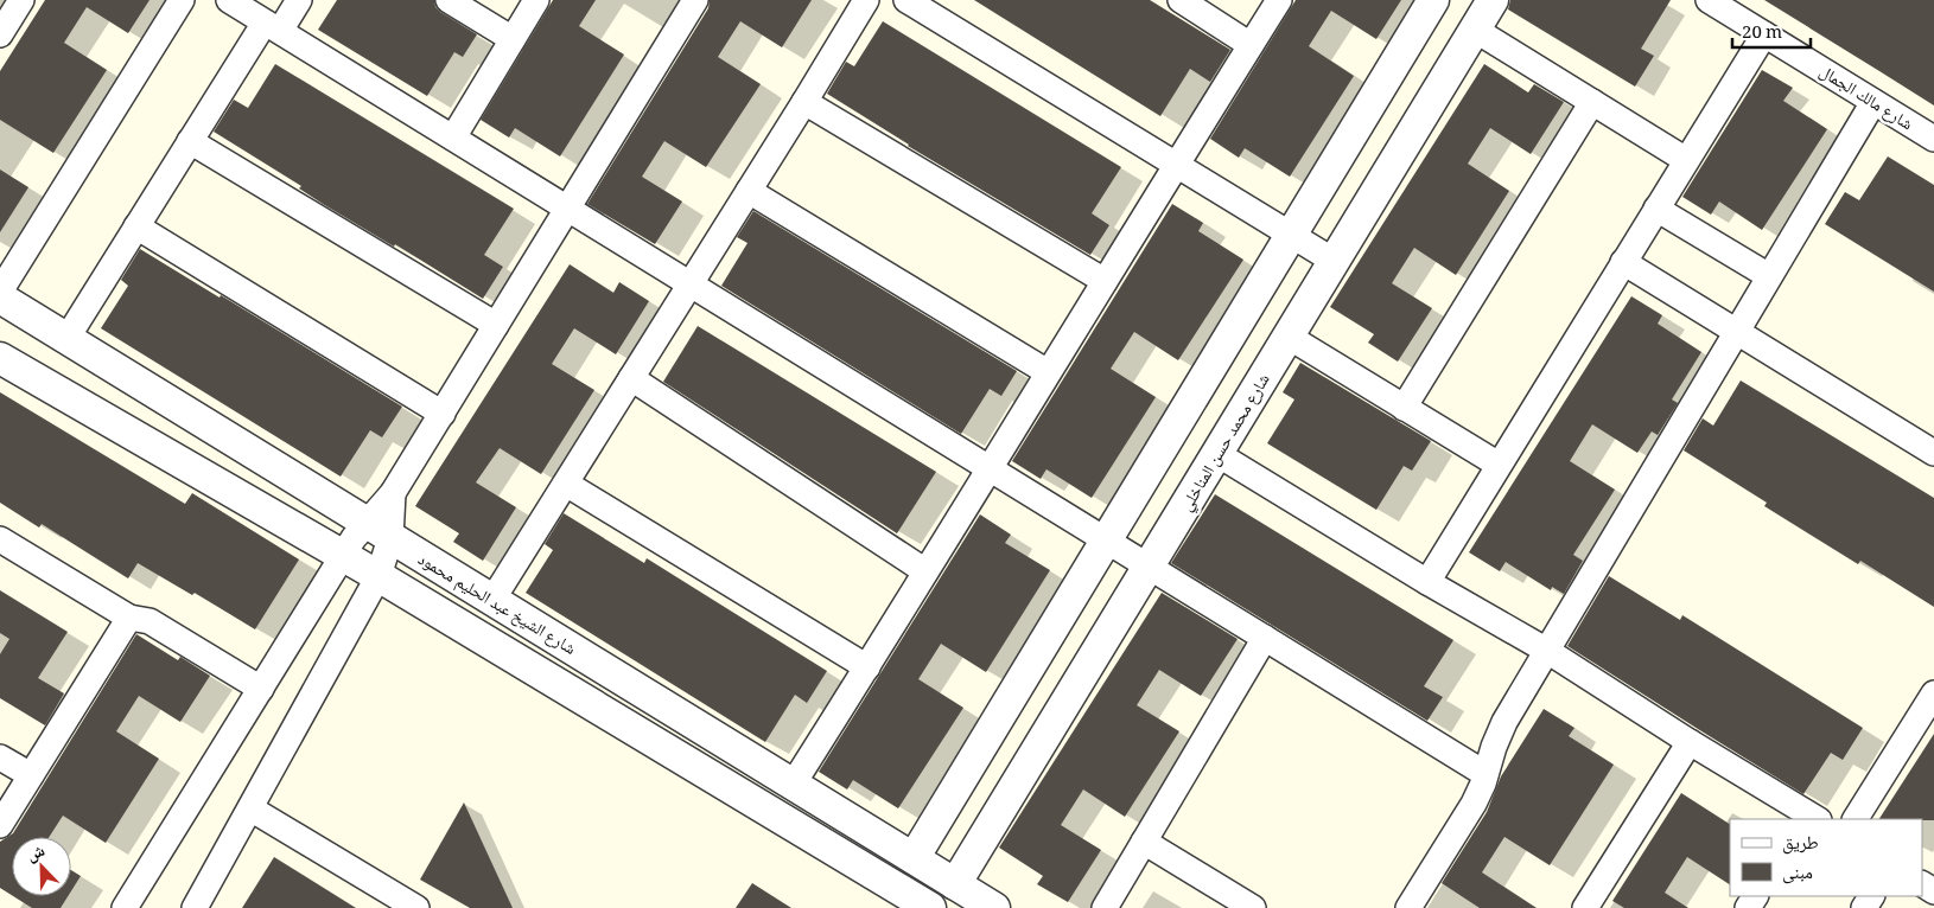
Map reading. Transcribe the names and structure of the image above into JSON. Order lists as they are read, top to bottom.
{
  "streets": {
    "street": ["شارع مالك الجمال", "شارع محمد حسن المناخلي", "شارع الشيخ عبد الحليم محمود"]
  },
  "crossings": [
    ["شارع محمد حسن المناخلي", "شارع الشيخ عبد الحليم محمود"]
  ],
  "legend": ["طريق", "مبنى"],
  "scale_bar": "20 m",
  "north": "top left"
}
